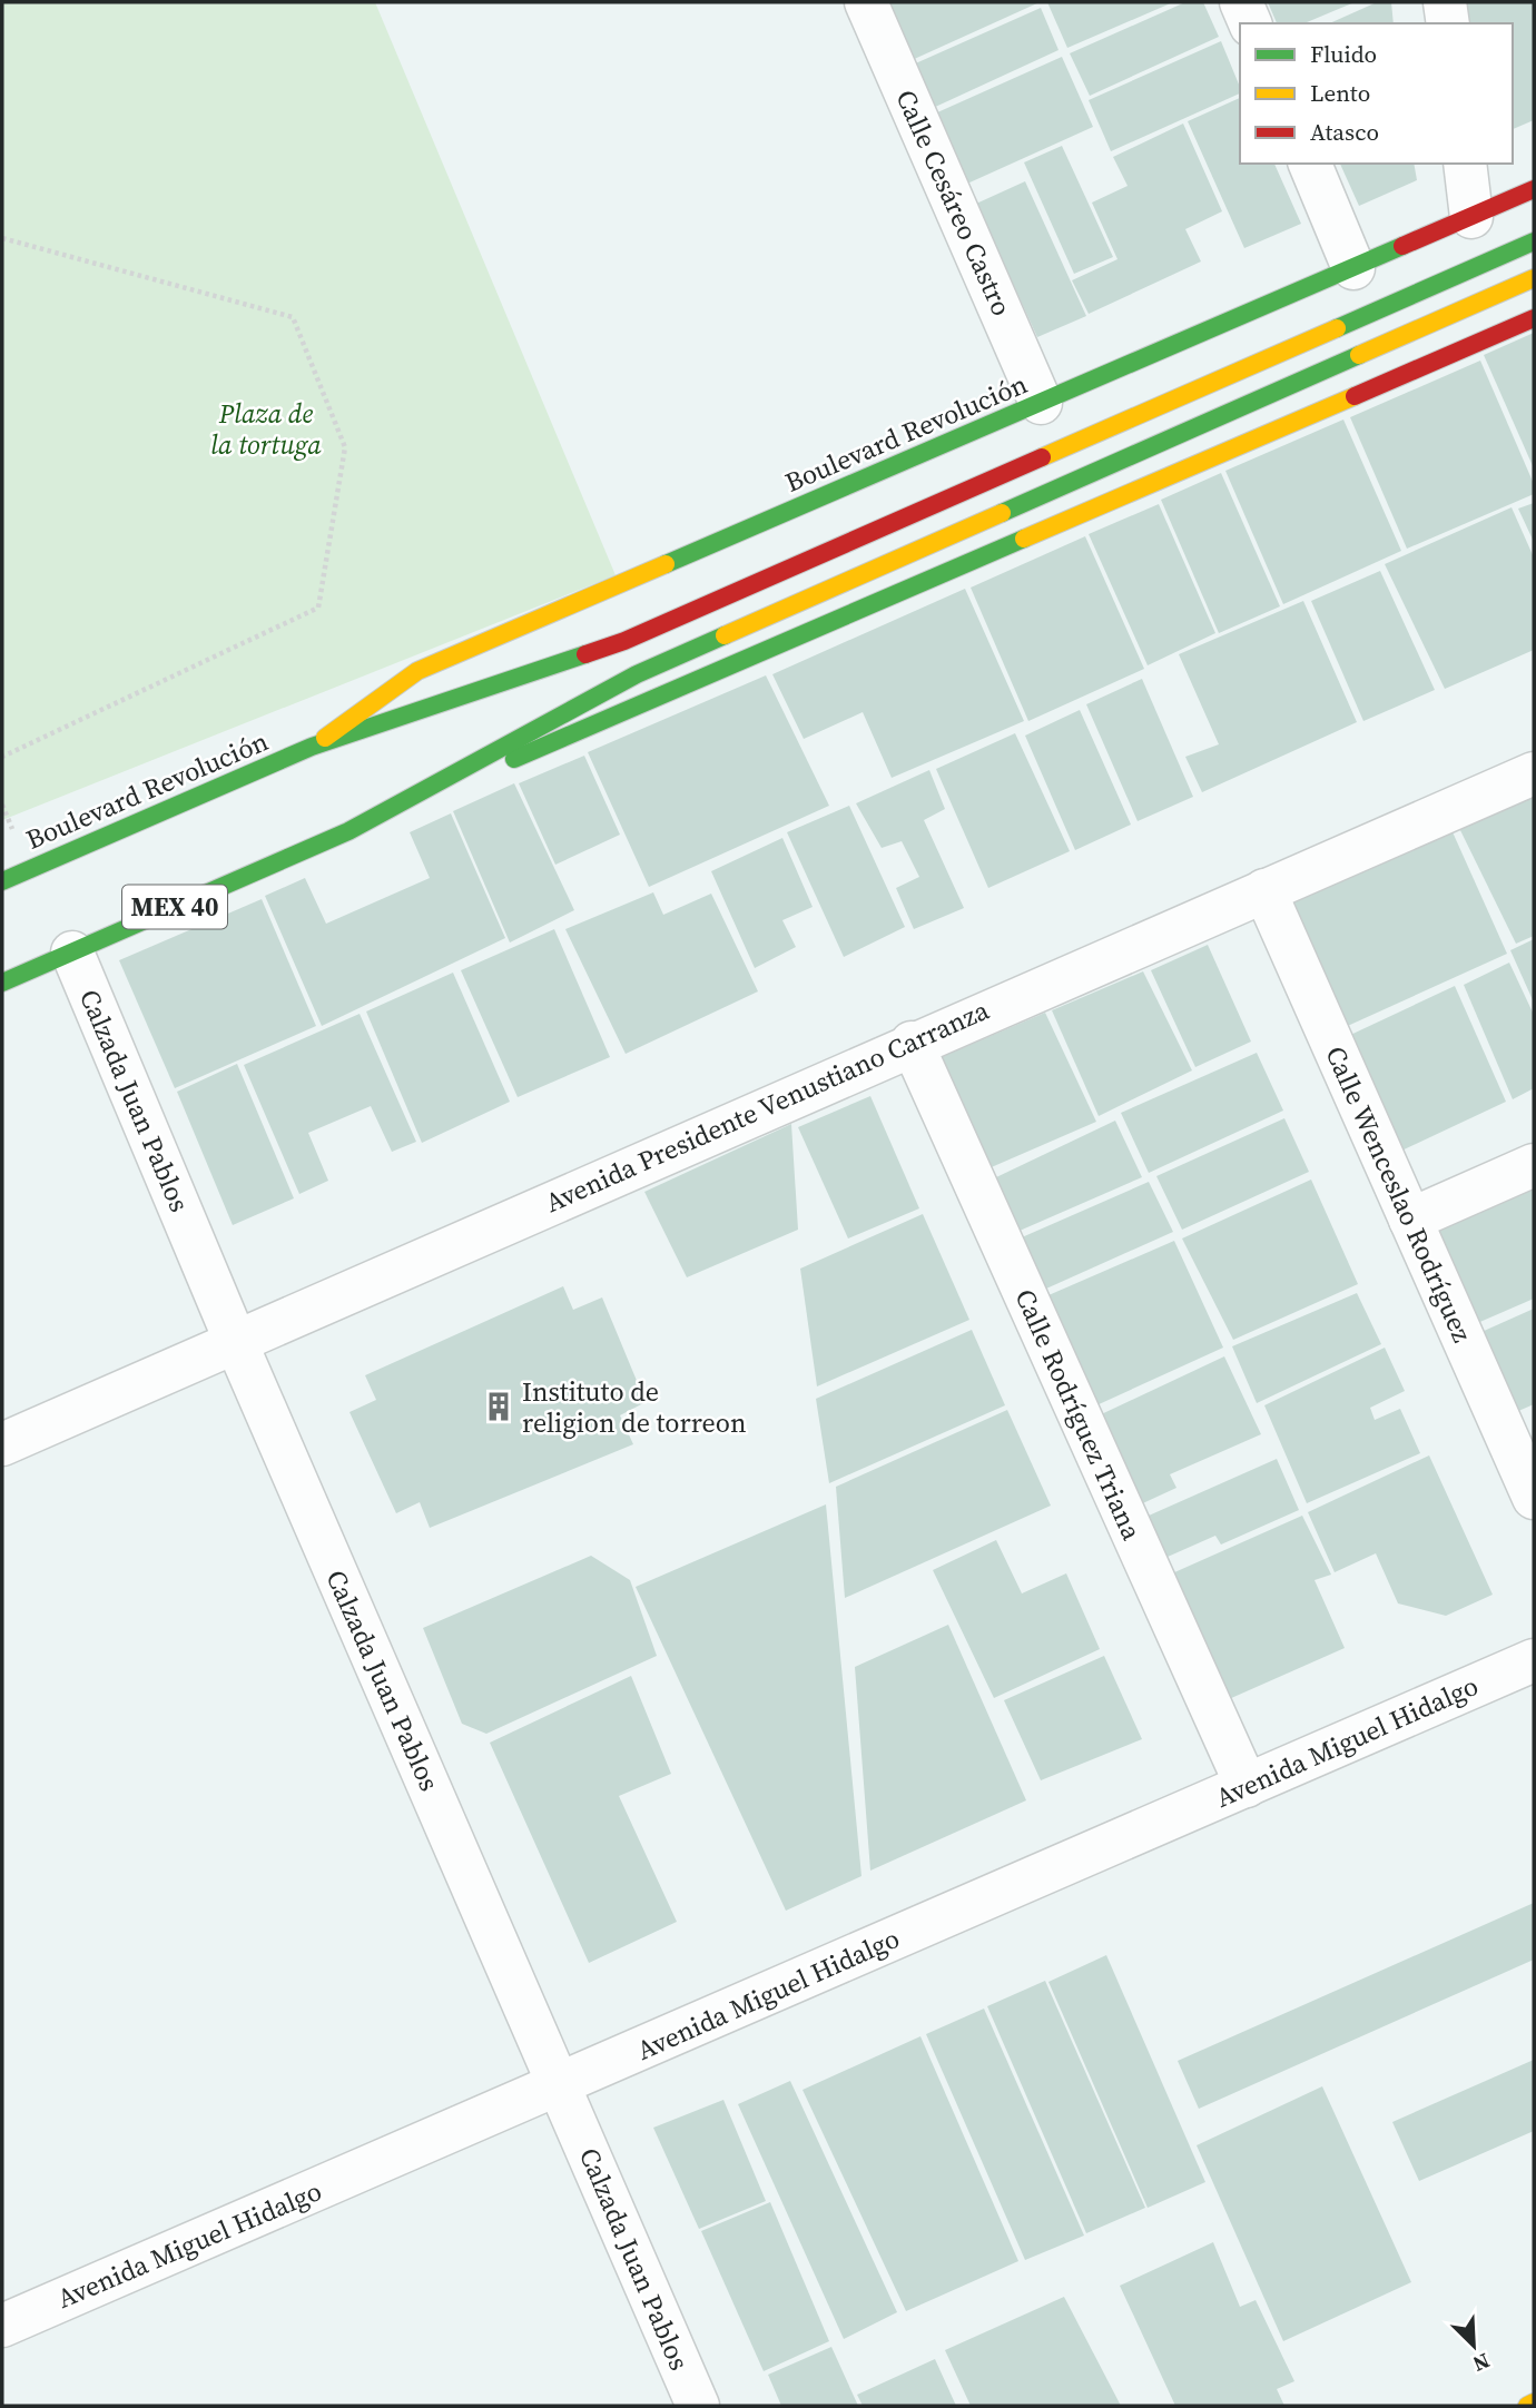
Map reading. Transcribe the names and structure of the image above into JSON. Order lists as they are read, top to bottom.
{
  "streets": {
    "main road": ["Boulevard Revolución", "MEX 40"],
    "street": [
      "Calle Cesáreo Castro",
      "Calzada Juan Pablos",
      "Avenida Presidente Venustiano Carranza",
      "Calle Wenceslao Rodríguez",
      "Calle Rodríguez Triana",
      "Avenida Miguel Hidalgo"
    ]
  },
  "crossings": [
    ["Calle Cesáreo Castro", "Boulevard Revolución"],
    ["MEX 40", "Calzada Juan Pablos"],
    ["Calzada Juan Pablos", "Avenida Presidente Venustiano Carranza"],
    ["Calzada Juan Pablos", "Avenida Miguel Hidalgo"],
    ["Avenida Presidente Venustiano Carranza", "Calle Wenceslao Rodríguez"],
    ["Avenida Presidente Venustiano Carranza", "Calle Rodríguez Triana"],
    ["Calle Rodríguez Triana", "Avenida Miguel Hidalgo"]
  ],
  "parks": ["Plaza de la tortuga"],
  "places": {
    "building": ["Instituto de religion de torreon"]
  },
  "legend": ["Fluido", "Lento", "Atasco"],
  "north": "bottom right"
}
